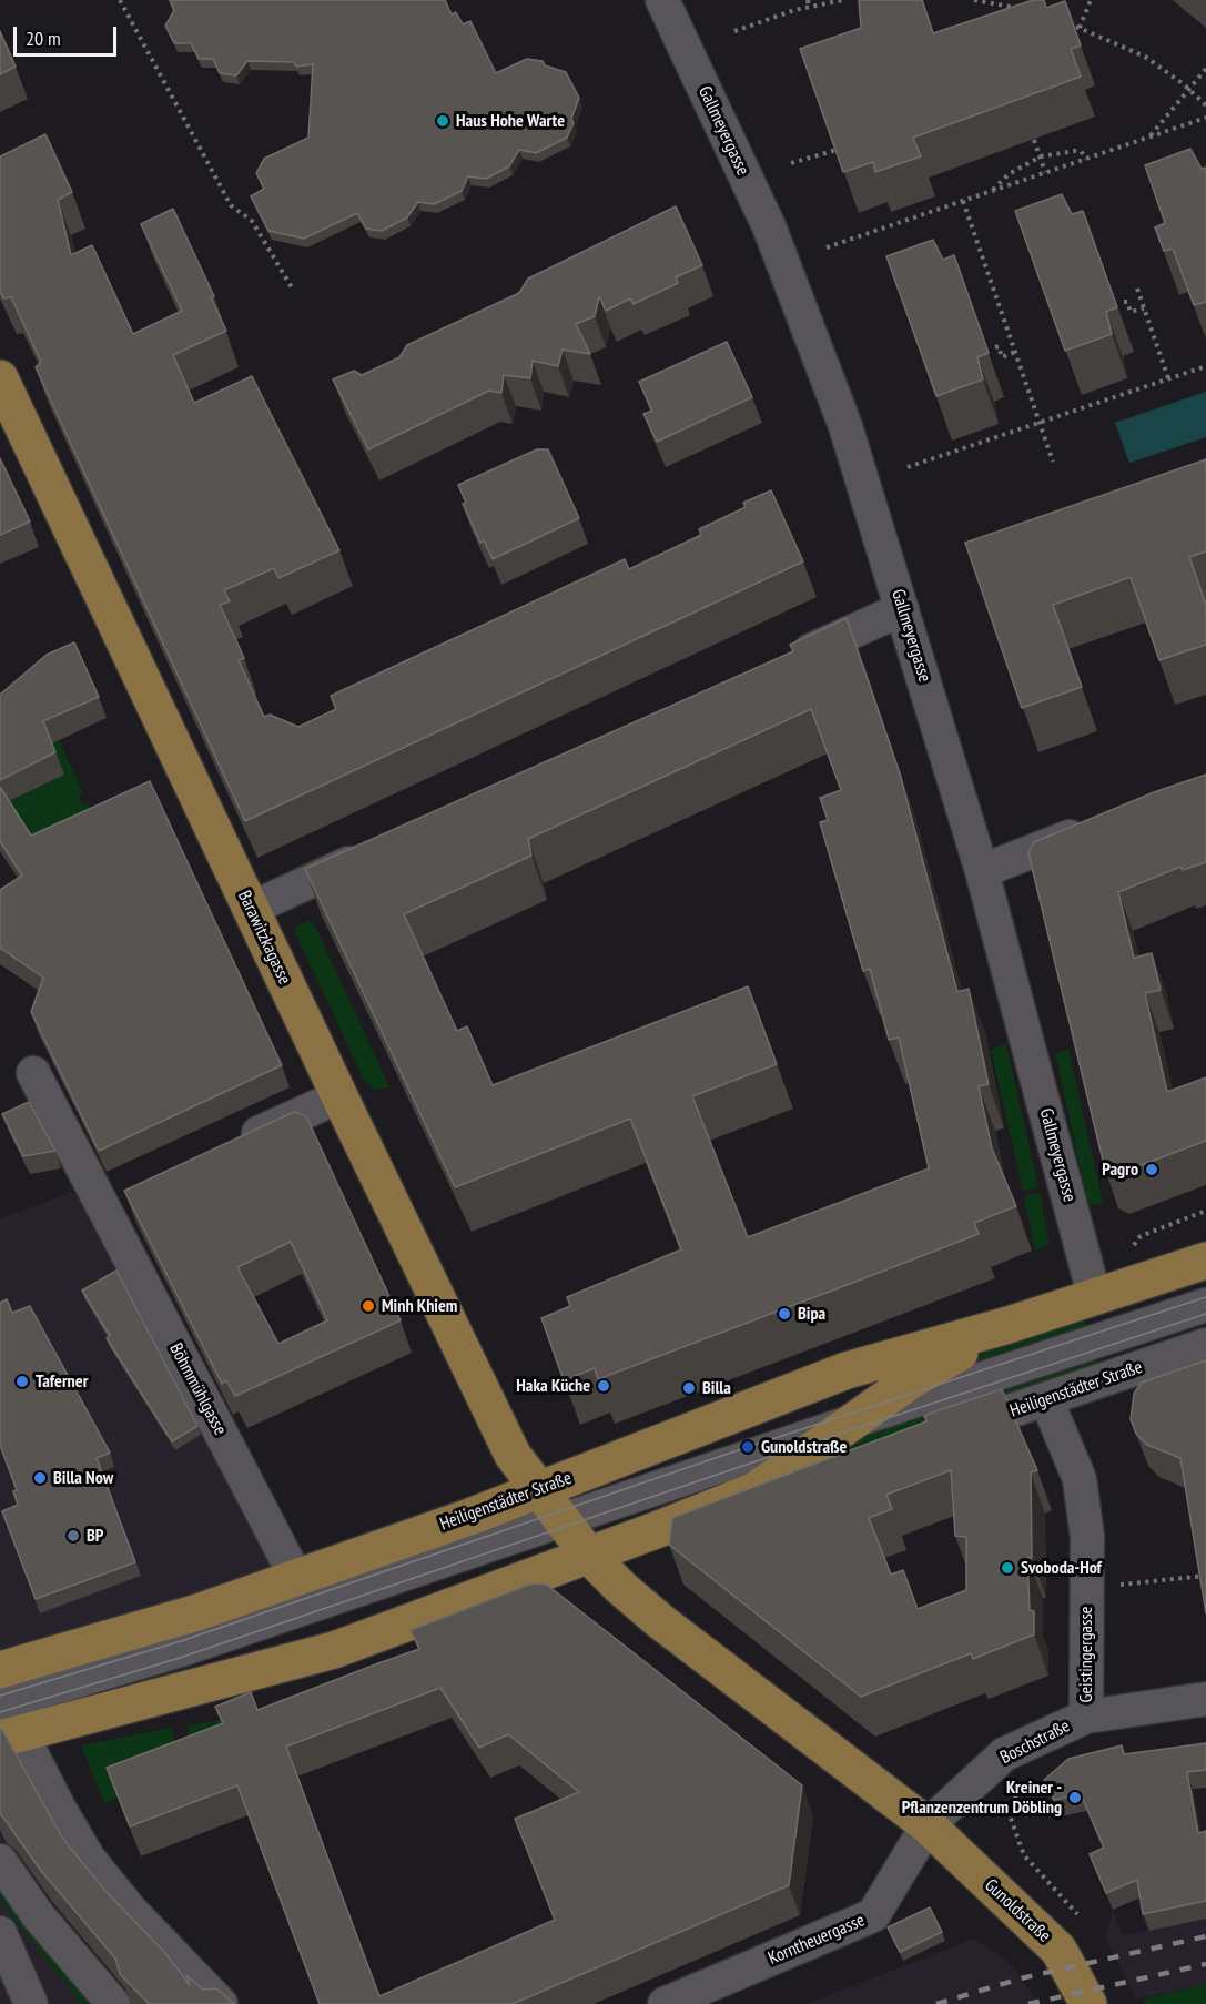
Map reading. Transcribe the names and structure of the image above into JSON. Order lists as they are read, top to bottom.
{
  "streets": {
    "main road": ["Barawitzkagasse", "Heiligenstädter Straße", "Gunoldstraße"],
    "street": [
      "Gallmeyergasse",
      "Böhmmühlgasse",
      "Geistingergasse",
      "Boschstraße",
      "Korntheuergasse"
    ]
  },
  "crossings": [
    ["Gallmeyergasse", "Heiligenstädter Straße"],
    ["Barawitzkagasse", "Heiligenstädter Straße"],
    ["Barawitzkagasse", "Gunoldstraße"],
    ["Böhmmühlgasse", "Heiligenstädter Straße"],
    ["Heiligenstädter Straße", "Geistingergasse"],
    ["Heiligenstädter Straße", "Gunoldstraße"],
    ["Geistingergasse", "Boschstraße"],
    ["Boschstraße", "Gunoldstraße"],
    ["Boschstraße", "Korntheuergasse"],
    ["Gunoldstraße", "Korntheuergasse"]
  ],
  "places": [
    "Haus Hohe Warte",
    "Pagro",
    "Minh Khiem",
    "Bipa",
    "Taferner",
    "Haka Küche",
    "Billa",
    "Gunoldstraße",
    "Billa Now",
    "BP",
    "Svoboda-Hof",
    "Kreiner - Pflanzenzentrum Döbling"
  ],
  "scale_bar": "20 m"
}
